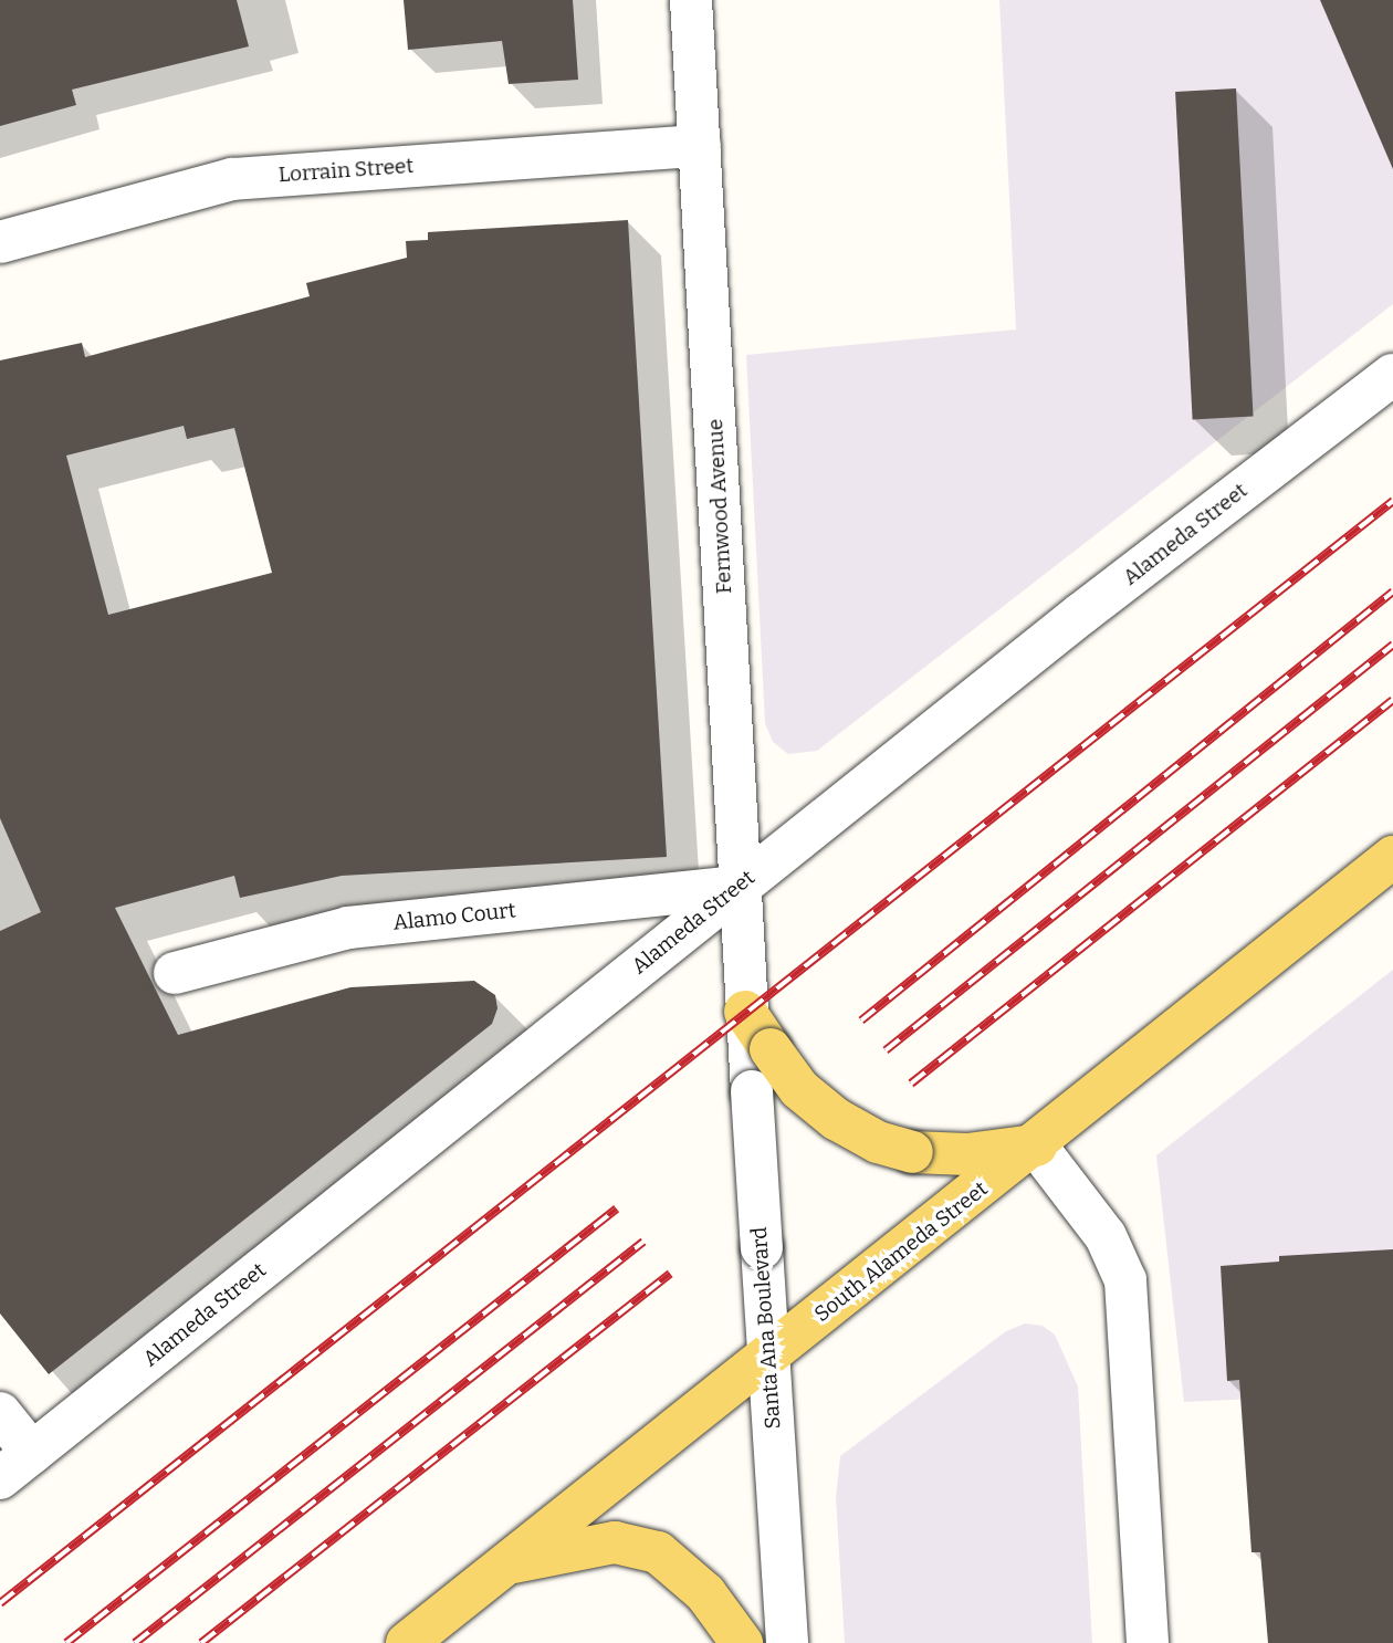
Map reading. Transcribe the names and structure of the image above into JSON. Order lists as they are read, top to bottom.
{
  "streets": {
    "main road": ["South Alameda Street"],
    "street": [
      "Lorrain Street",
      "Fernwood Avenue",
      "Alameda Street",
      "Alamo Court",
      "Santa Ana Boulevard"
    ]
  },
  "crossings": [
    ["Lorrain Street", "Fernwood Avenue"],
    ["Fernwood Avenue", "Alameda Street"],
    ["Fernwood Avenue", "Alamo Court"],
    ["Fernwood Avenue", "Santa Ana Boulevard"],
    ["Alameda Street", "Alamo Court"],
    ["South Alameda Street", "Santa Ana Boulevard"]
  ]
}
